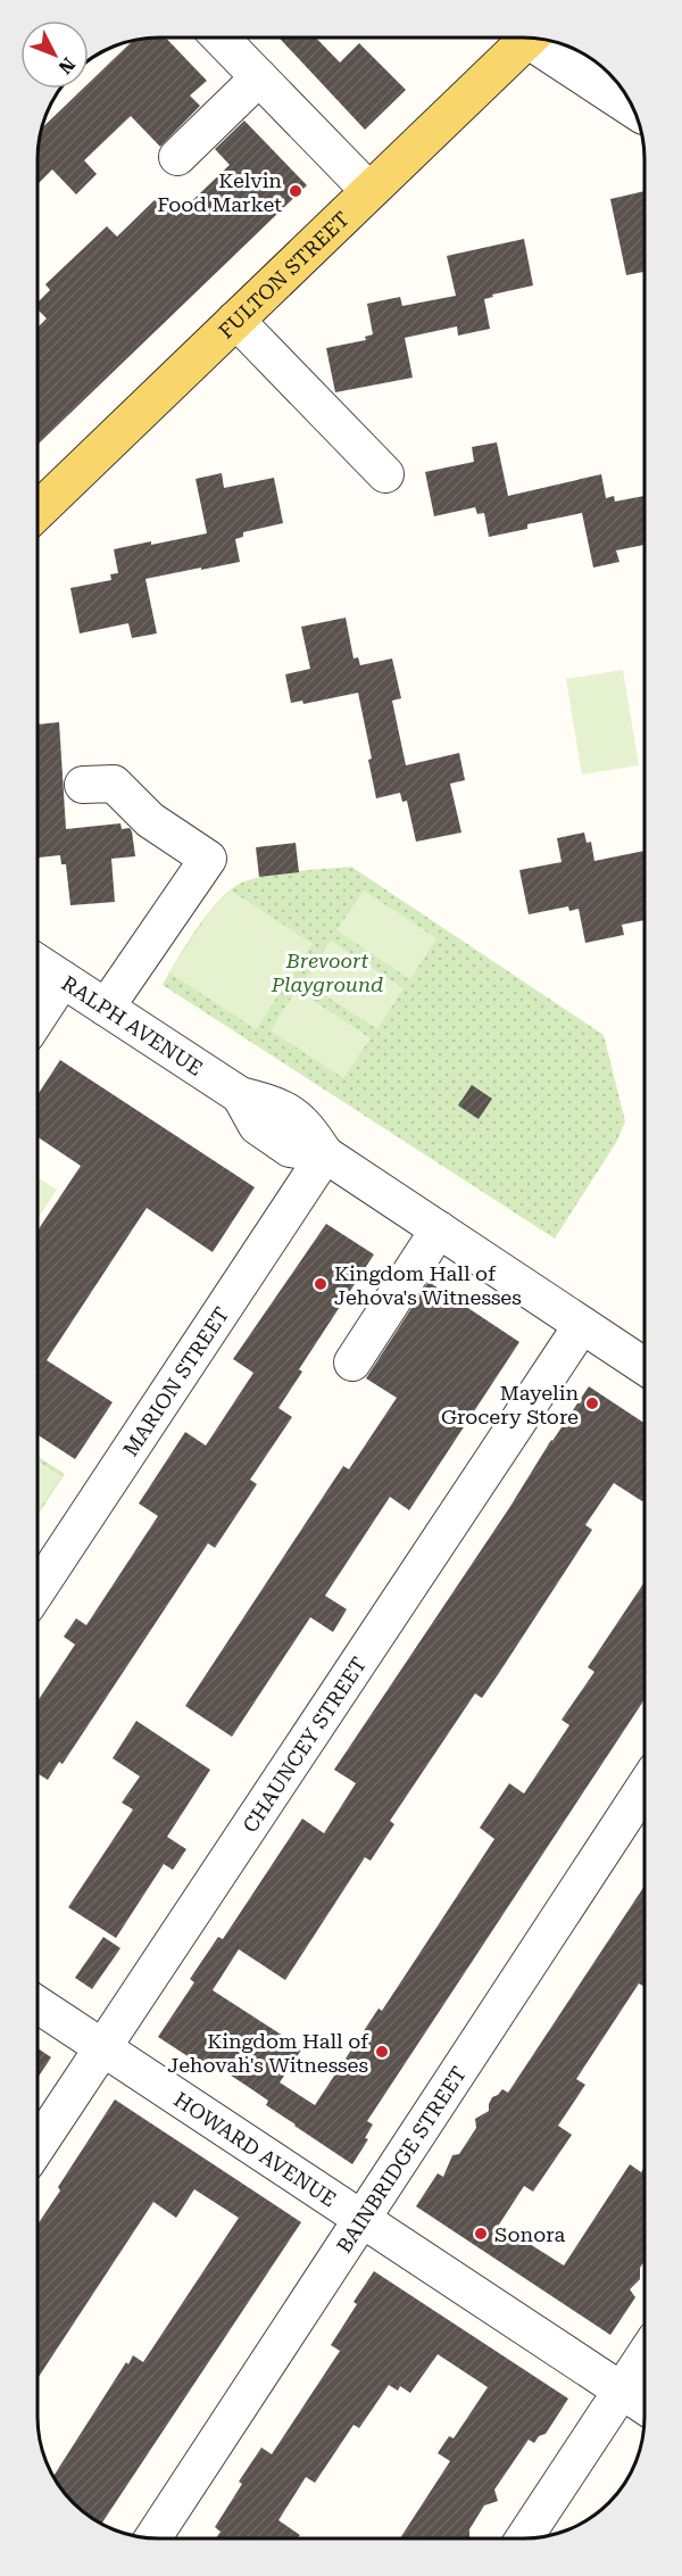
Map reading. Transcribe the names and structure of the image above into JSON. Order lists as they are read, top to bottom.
{
  "streets": {
    "main road": ["FULTON STREET"],
    "street": [
      "RALPH AVENUE",
      "MARION STREET",
      "CHAUNCEY STREET",
      "HOWARD AVENUE",
      "BAINBRIDGE STREET"
    ]
  },
  "crossings": [
    ["RALPH AVENUE", "MARION STREET"],
    ["RALPH AVENUE", "CHAUNCEY STREET"],
    ["CHAUNCEY STREET", "HOWARD AVENUE"],
    ["HOWARD AVENUE", "BAINBRIDGE STREET"]
  ],
  "parks": ["Brevoort Playground"],
  "places": [
    "Kelvin Food Market",
    "Kingdom Hall of Jehova's Witnesses",
    "Mayelin Grocery Store",
    "Kingdom Hall of Jehovah's Witnesses",
    "Sonora"
  ],
  "north": "bottom right"
}
